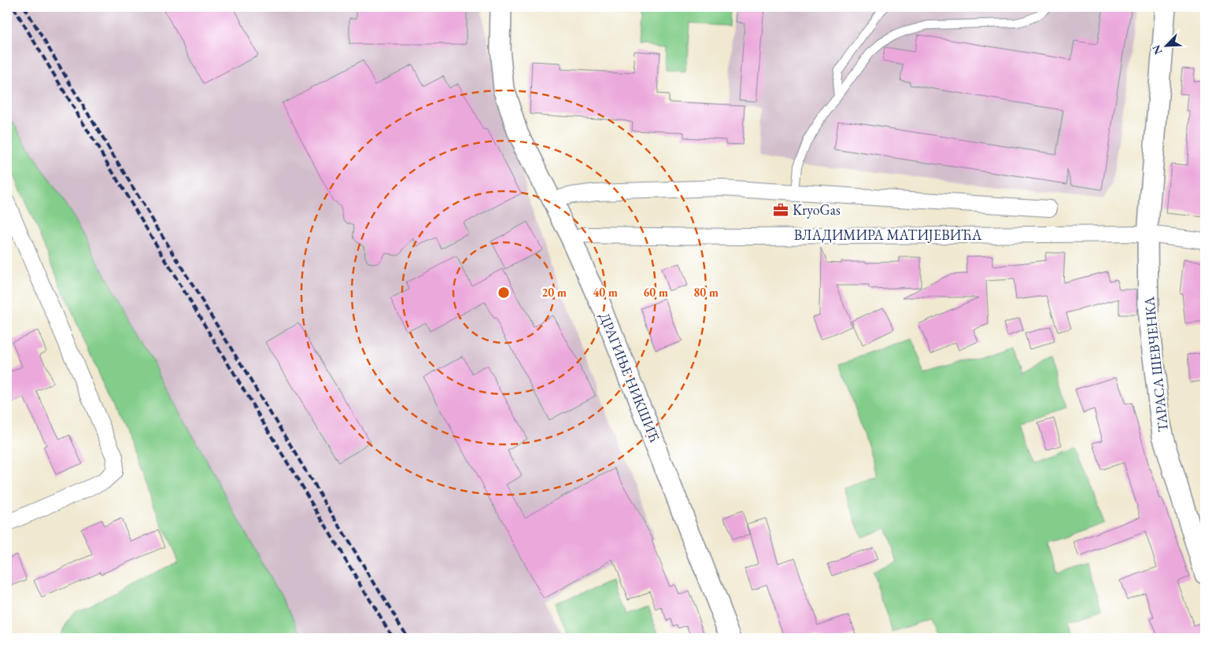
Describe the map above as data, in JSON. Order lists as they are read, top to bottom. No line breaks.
{"streets":{"street":["ВЛАДИМИРА МАТИЈЕВИЋА","ТАРАСА ШЕВЧЕНКА","ДРАГИЊЕ НИКШИЋ"]},"crossings":[["ВЛАДИМИРА МАТИЈЕВИЋА","ТАРАСА ШЕВЧЕНКА"],["ВЛАДИМИРА МАТИЈЕВИЋА","ДРАГИЊЕ НИКШИЋ"]],"places":{"office":["KryoGas"]},"north":"bottom left","rings":["20 m","40 m","60 m","80 m"]}
